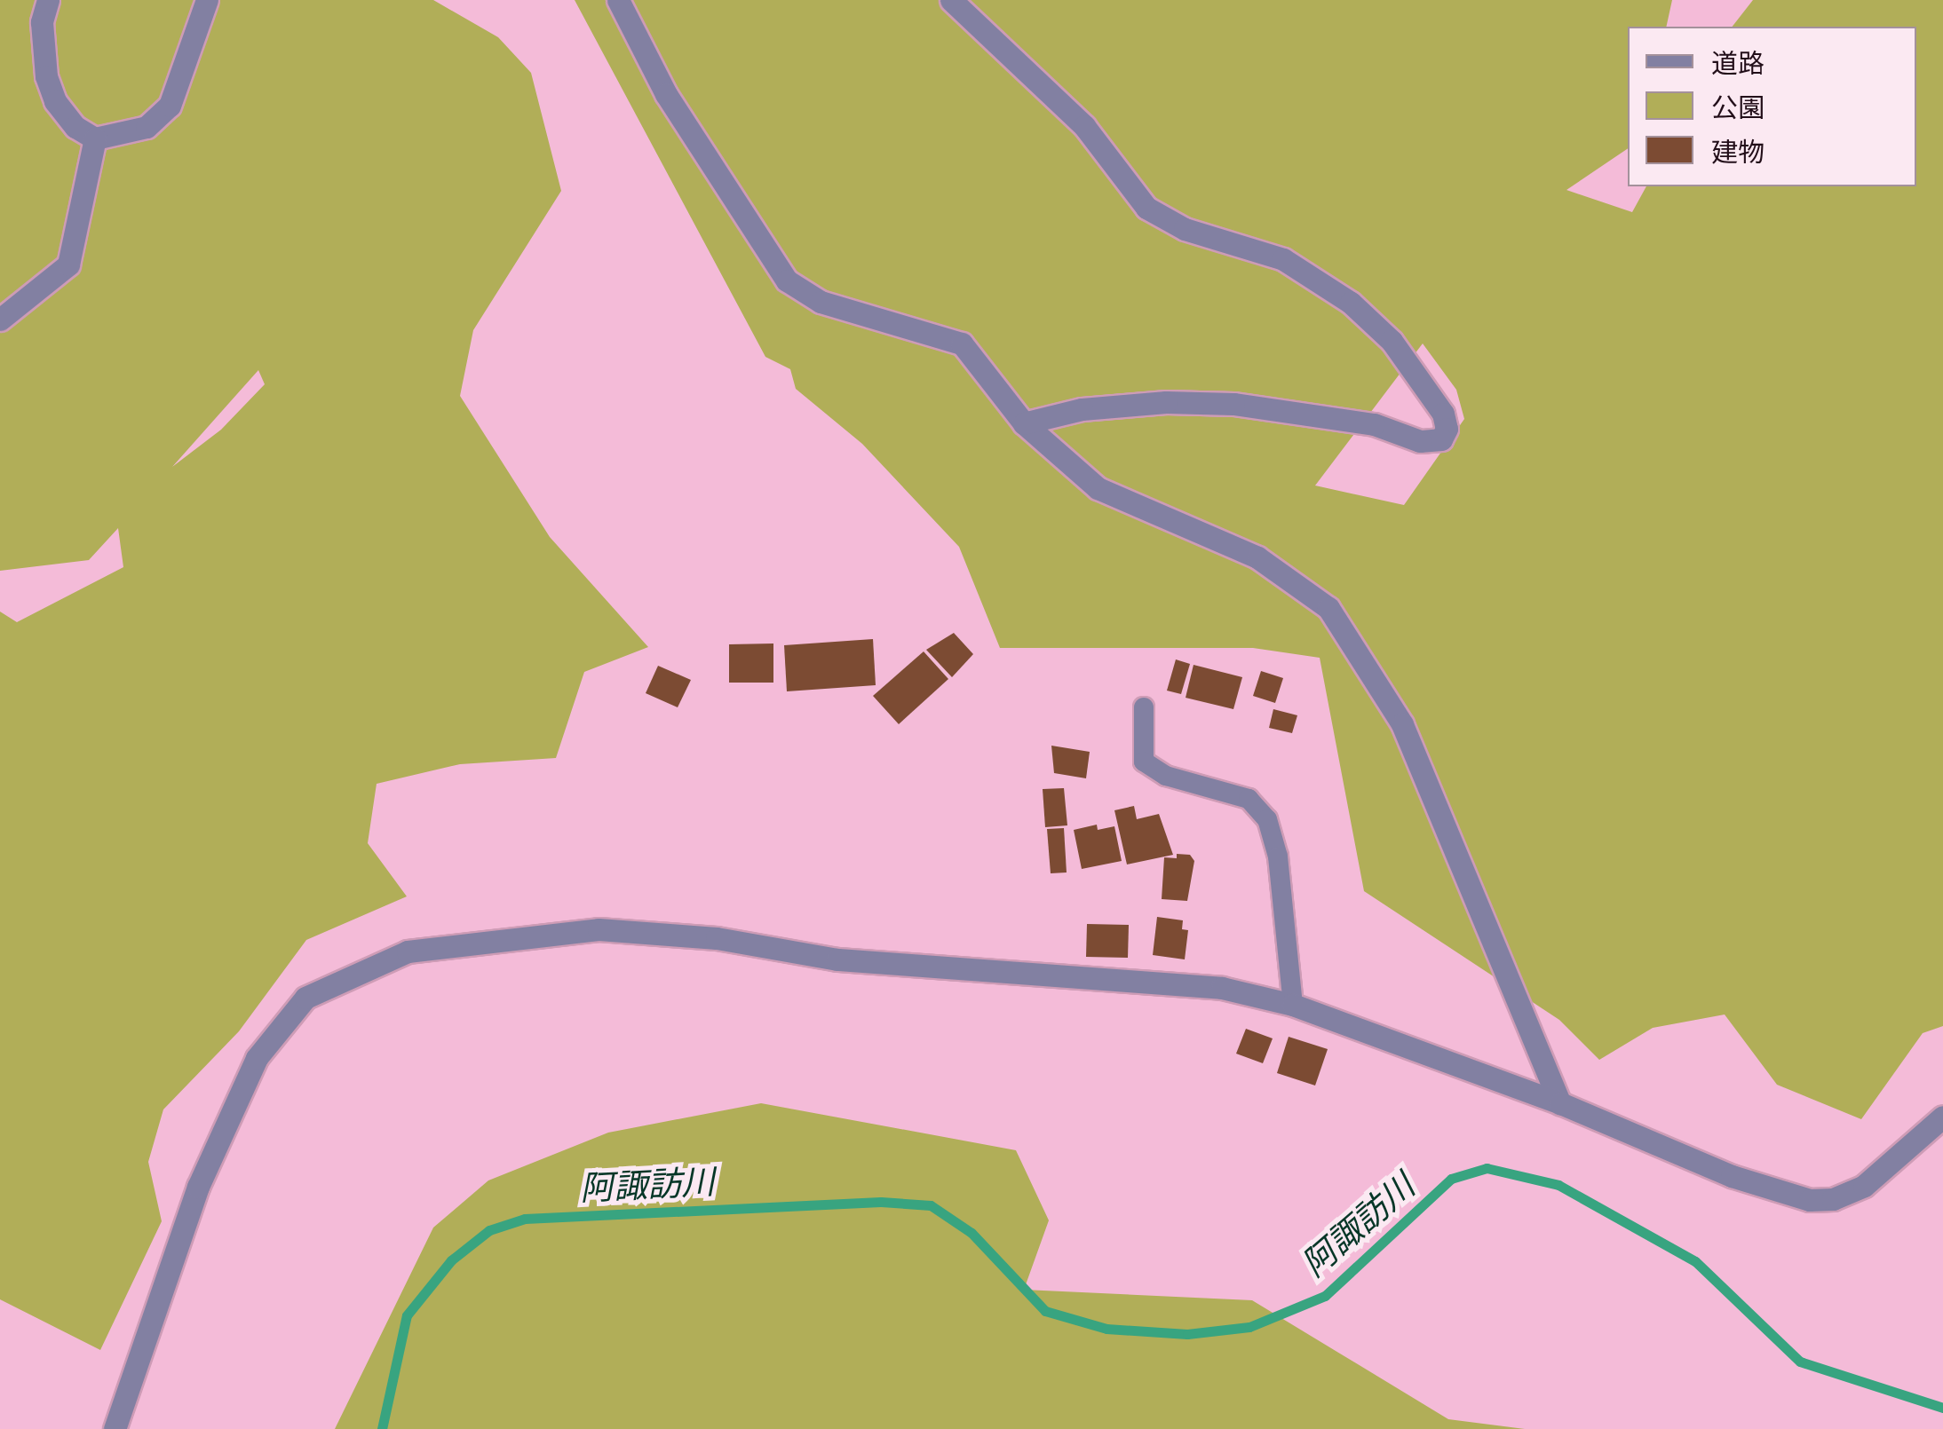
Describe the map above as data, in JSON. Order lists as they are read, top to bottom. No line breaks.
{"water":["阿諏訪川"],"legend":["道路","公園","建物"]}
